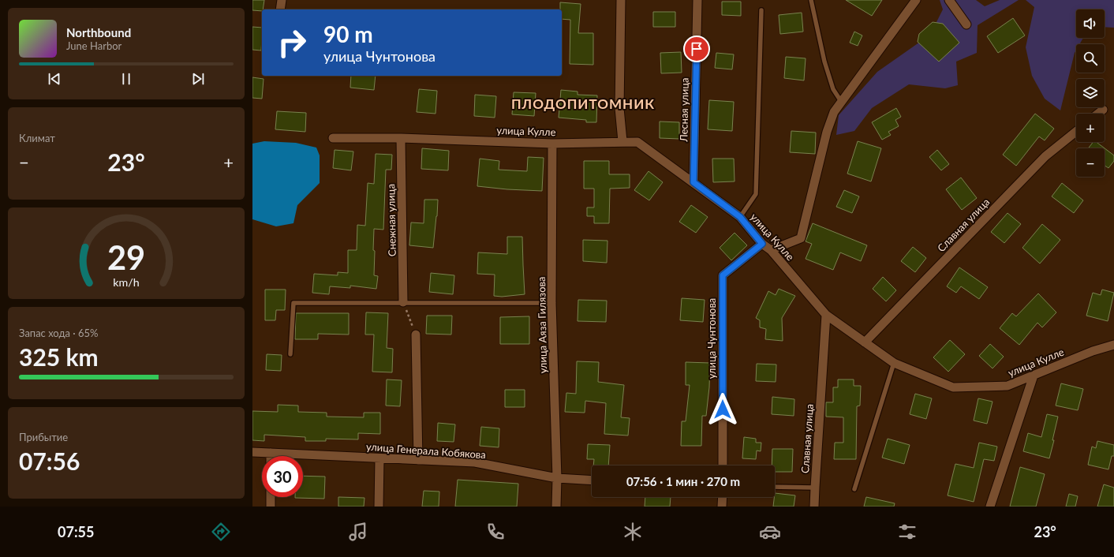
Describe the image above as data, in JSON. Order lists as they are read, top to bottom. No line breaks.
{"streets":{"street":["Лесная улица","улица Кулле","Снежная улица","Славная улица","улица Аяза Гилязова","улица Чунтонова","улица Генерала Кобякова"]},"crossings":[["Лесная улица","улица Кулле"],["улица Кулле","Снежная улица"],["улица Кулле","Славная улица"],["улица Кулле","улица Аяза Гилязова"],["улица Кулле","улица Чунтонова"],["улица Аяза Гилязова","улица Генерала Кобякова"]],"districts":["ПЛОДОПИТОМНИК"],"page":{"map_buttons":["+","−"],"turn":["90 m","улица Чунтонова"],"song":["Northbound","June Harbor"],"tile":["Климат",["Запас хода · 65%","325 km"],["Прибытие","07:56"]],"heat":["−","23°","+"],"limit":"30","trip":"07:56 · 1 мин · 270 m","tabs":["07:55","23°"],"gauge":["29","km/h"]}}
